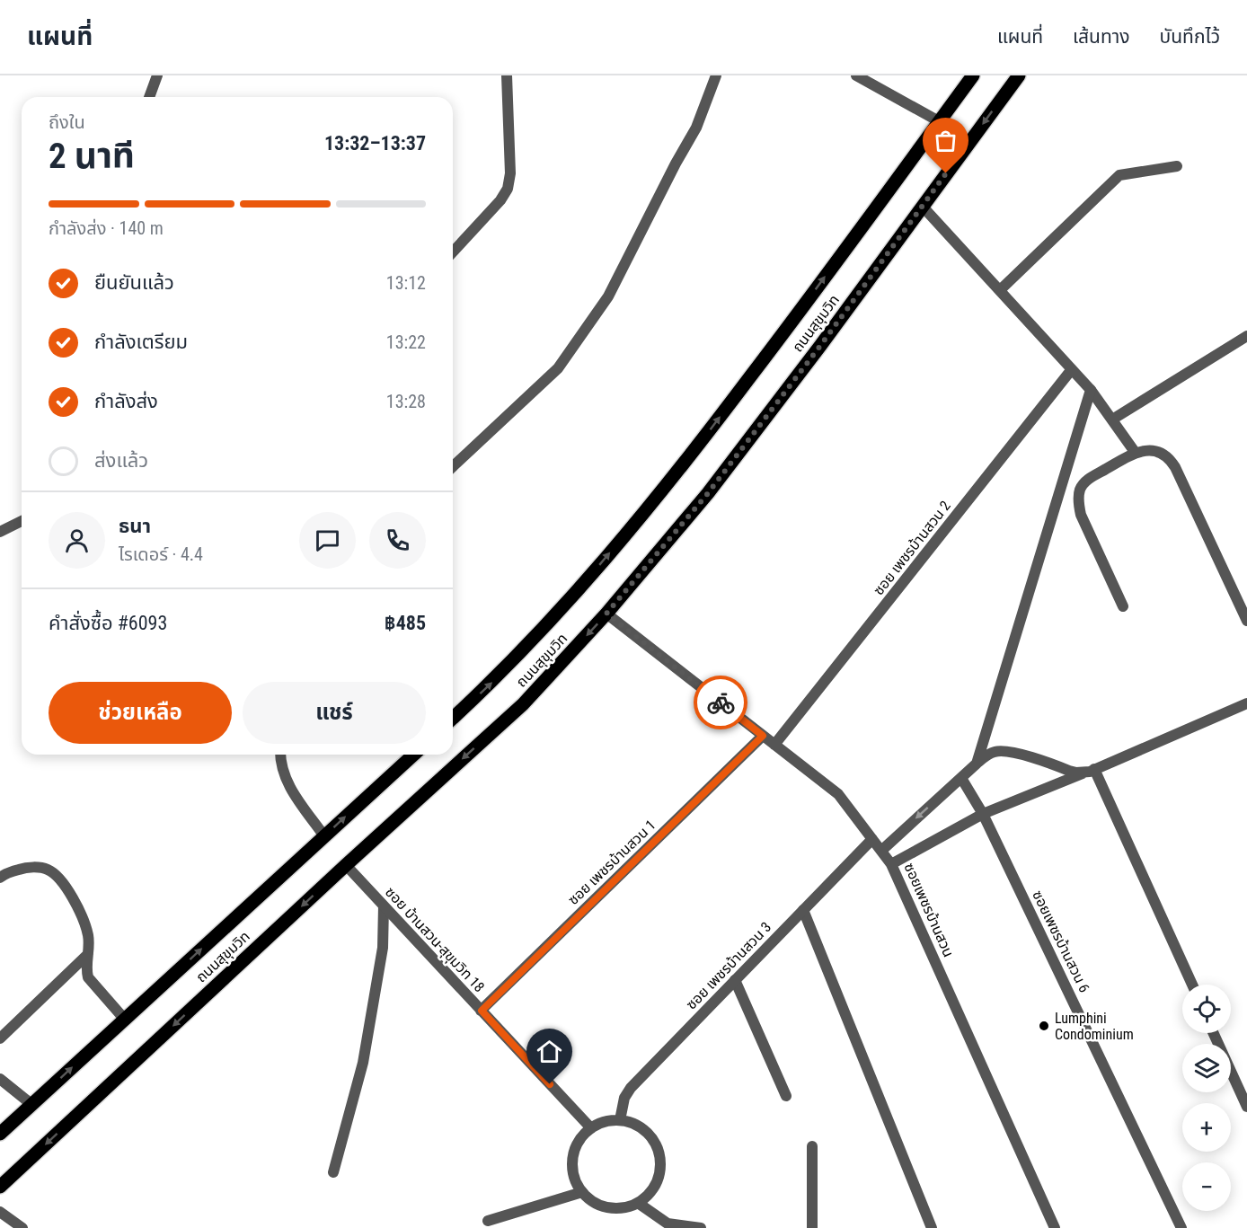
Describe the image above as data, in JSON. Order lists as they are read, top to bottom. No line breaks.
{"streets":{"main road":["ถนนสุขุมวิท"],"street":["ซอย เพชรบ้านสวน 2","ซอย เพชรบ้านสวน 1","ซอยเพชรบ้านสวน","ซอย บ้านสวน-สุขุมวิท 18","ซอยเพชรบ้านสวน 6","ซอย เพชรบ้านสวน 3"]},"crossings":[["ถนนสุขุมวิท","ซอยเพชรบ้านสวน"],["ถนนสุขุมวิท","ซอย บ้านสวน-สุขุมวิท 18"],["ซอย เพชรบ้านสวน 2","ซอยเพชรบ้านสวน"],["ซอย เพชรบ้านสวน 1","ซอยเพชรบ้านสวน"],["ซอย เพชรบ้านสวน 1","ซอย บ้านสวน-สุขุมวิท 18"],["ซอยเพชรบ้านสวน","ซอย เพชรบ้านสวน 3"],["ซอย บ้านสวน-สุขุมวิท 18","ซอย เพชรบ้านสวน 3"]],"places":["Lumphini Condominium"],"page":{"header":"แผนที่","nav":["แผนที่","เส้นทาง","บันทึกไว้"],"heading":["2 นาที","ถึงใน","13:32–13:37"],"panel":["ธนา","ไรเดอร์ · 4.4","คำสั่งซื้อ #6093","฿485"],"bar":"กำลังส่ง · 140 m","list":[["ยืนยันแล้ว","13:12"],["กำลังเตรียม","13:22"],["กำลังส่ง","13:28"],"ส่งแล้ว"],"buttons":["ช่วยเหลือ","แชร์"],"map_buttons":["+","−"]}}
